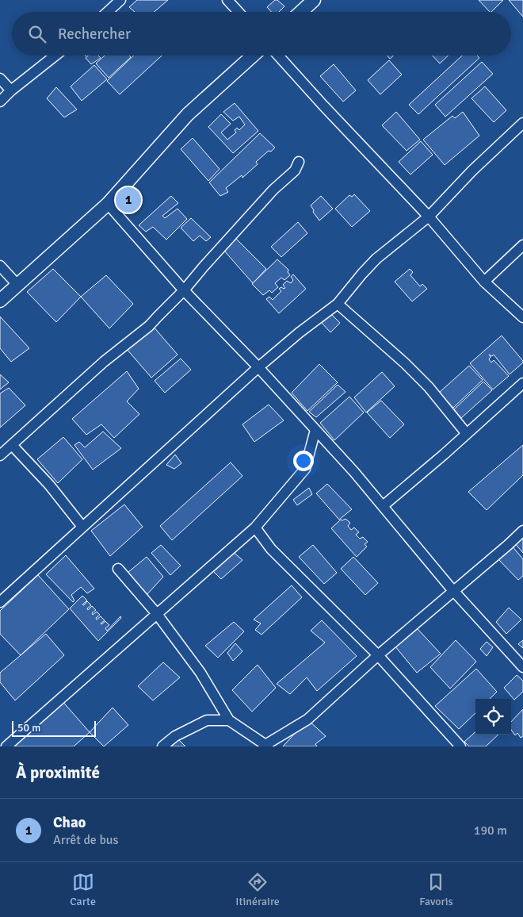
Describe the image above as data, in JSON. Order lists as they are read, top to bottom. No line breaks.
{"scale_bar":"50 m","page":{"search":"Rechercher","pins":"1","scale":"50 m","heading":"À proximité","list":[{"mark":"1","name":"Chao","note":"Arrêt de bus","value":"190 m"}],"nav":["Carte","Itinéraire","Favoris"]}}
